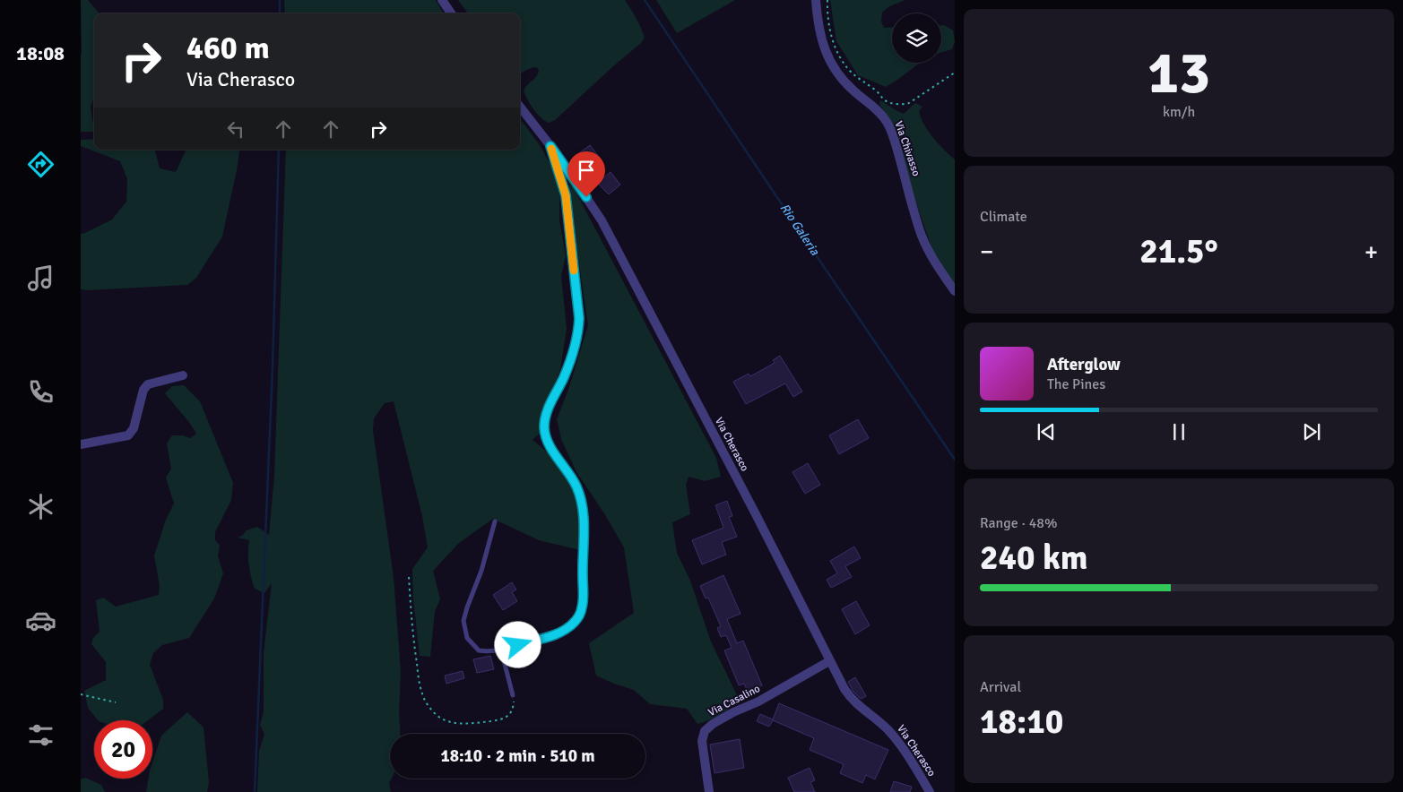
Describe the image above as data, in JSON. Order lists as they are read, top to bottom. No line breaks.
{"streets":{"street":["Via Chivasso","Via Cherasco","Via Casalino"]},"crossings":[["Via Cherasco","Via Casalino"]],"water":["Rio Galeria"],"page":{"tabs":"18:08","tile":[["13","km/h"],"Climate",["Range · 48%","240 km"],["Arrival","18:10"]],"turn":["460 m","Via Cherasco"],"heat":["−","21.5°","+"],"song":["Afterglow","The Pines"],"limit":"20","trip":"18:10 · 2 min · 510 m"}}
